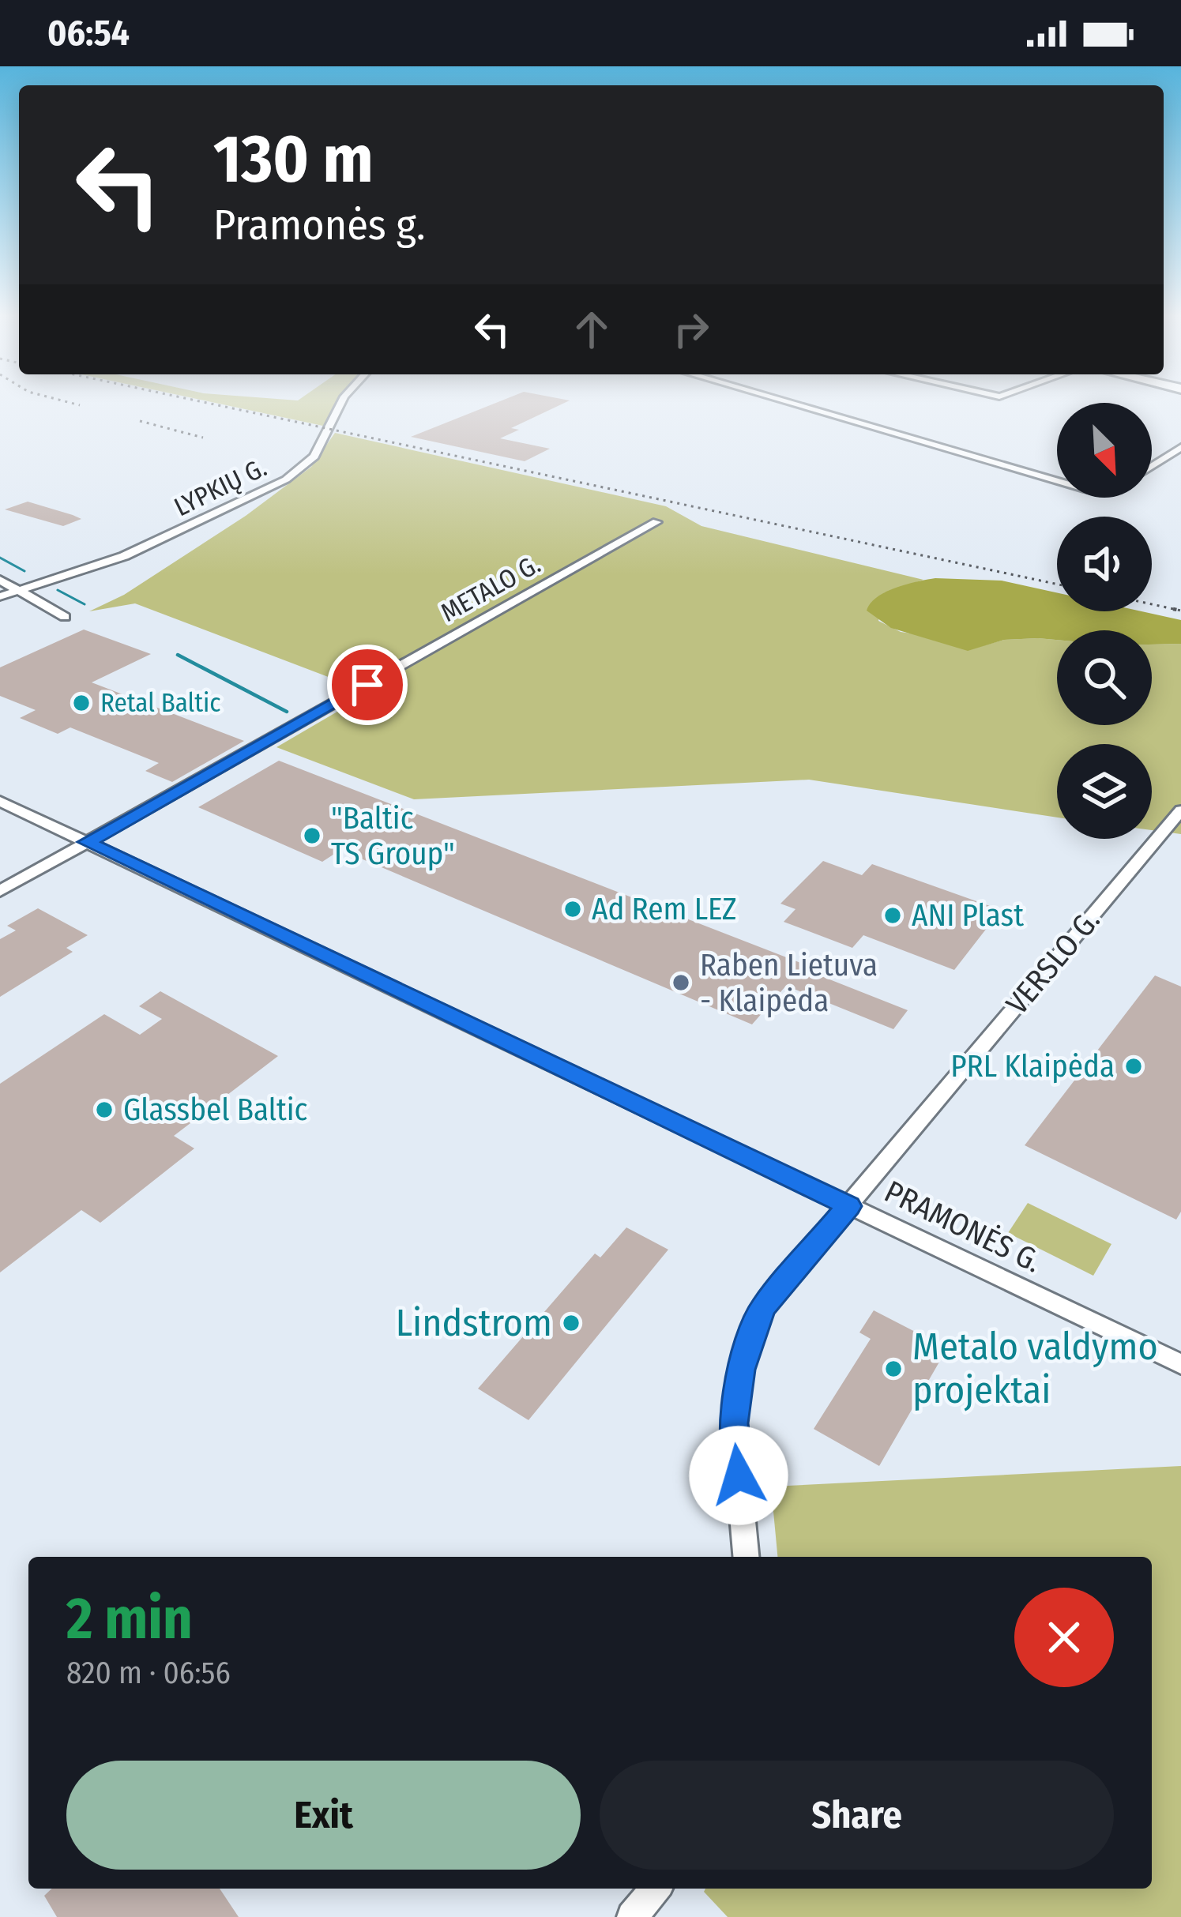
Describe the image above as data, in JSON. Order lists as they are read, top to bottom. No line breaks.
{"streets":{"street":["LYPKIŲ G.","METALO G.","VERSLO G.","PRAMONĖS G."]},"crossings":[["METALO G.","PRAMONĖS G."],["VERSLO G.","PRAMONĖS G."]],"places":["Retal Baltic","\"Baltic TS Group\"","Ad Rem LEZ","ANI Plast","Raben Lietuva - Klaipėda","PRL Klaipėda","Glassbel Baltic","Lindstrom","Metalo valdymo projektai"],"north":"bottom right","page":{"status":"06:54","turn":["130 m","Pramonės g."],"heading":["2 min","820 m · 06:56"],"buttons":["Exit","Share"]}}
